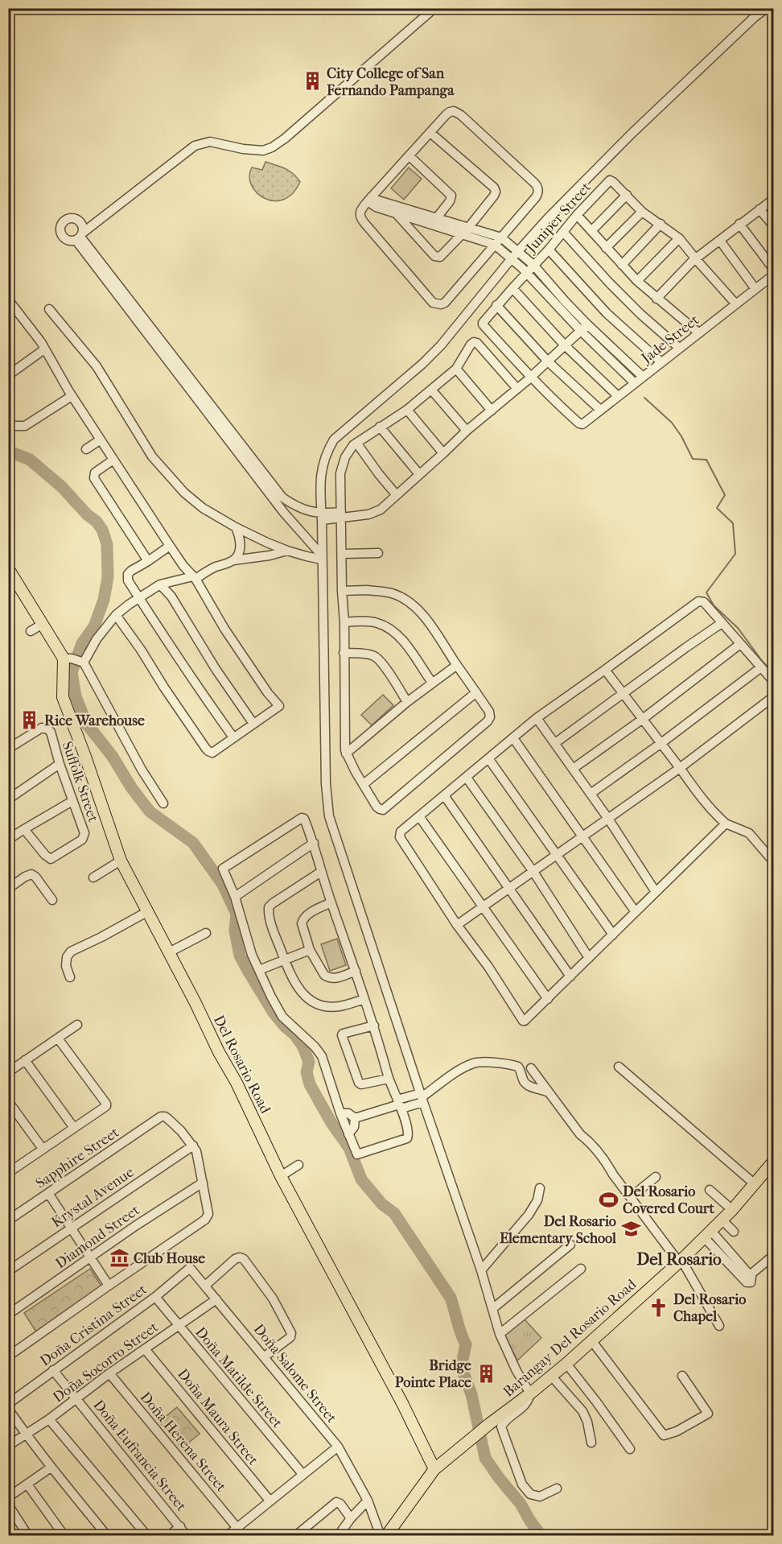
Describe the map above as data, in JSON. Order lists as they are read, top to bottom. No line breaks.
{"streets":{"main road":["Del Rosario Road","Barangay Del Rosario Road"],"street":["Juniper Street","Jade Street","Suffolk Street","Sapphire Street","Krystal Avenue","Diamond Street","Doña Cristina Street","Doña Socorro Street","Doña Salome Street","Doña Matilde Street","Doña Maura Street","Doña Herena Street","Doña Eufrancia Street"]},"crossings":[["Juniper Street","Jade Street"],["Del Rosario Road","Barangay Del Rosario Road"],["Sapphire Street","Krystal Avenue"],["Doña Cristina Street","Doña Salome Street"],["Doña Cristina Street","Doña Matilde Street"],["Doña Cristina Street","Doña Eufrancia Street"],["Doña Socorro Street","Doña Salome Street"],["Doña Socorro Street","Doña Matilde Street"],["Doña Socorro Street","Doña Maura Street"],["Doña Socorro Street","Doña Herena Street"],["Doña Socorro Street","Doña Eufrancia Street"]],"districts":["Del Rosario"],"places":{"building":["City College of San Fernando Pampanga","Rice Warehouse","Bridge Pointe Place"],"sports":["Del Rosario Covered Court"],"school or university":["Del Rosario Elementary School"],"museum":["Club House"],"church":["Del Rosario Chapel"]}}
